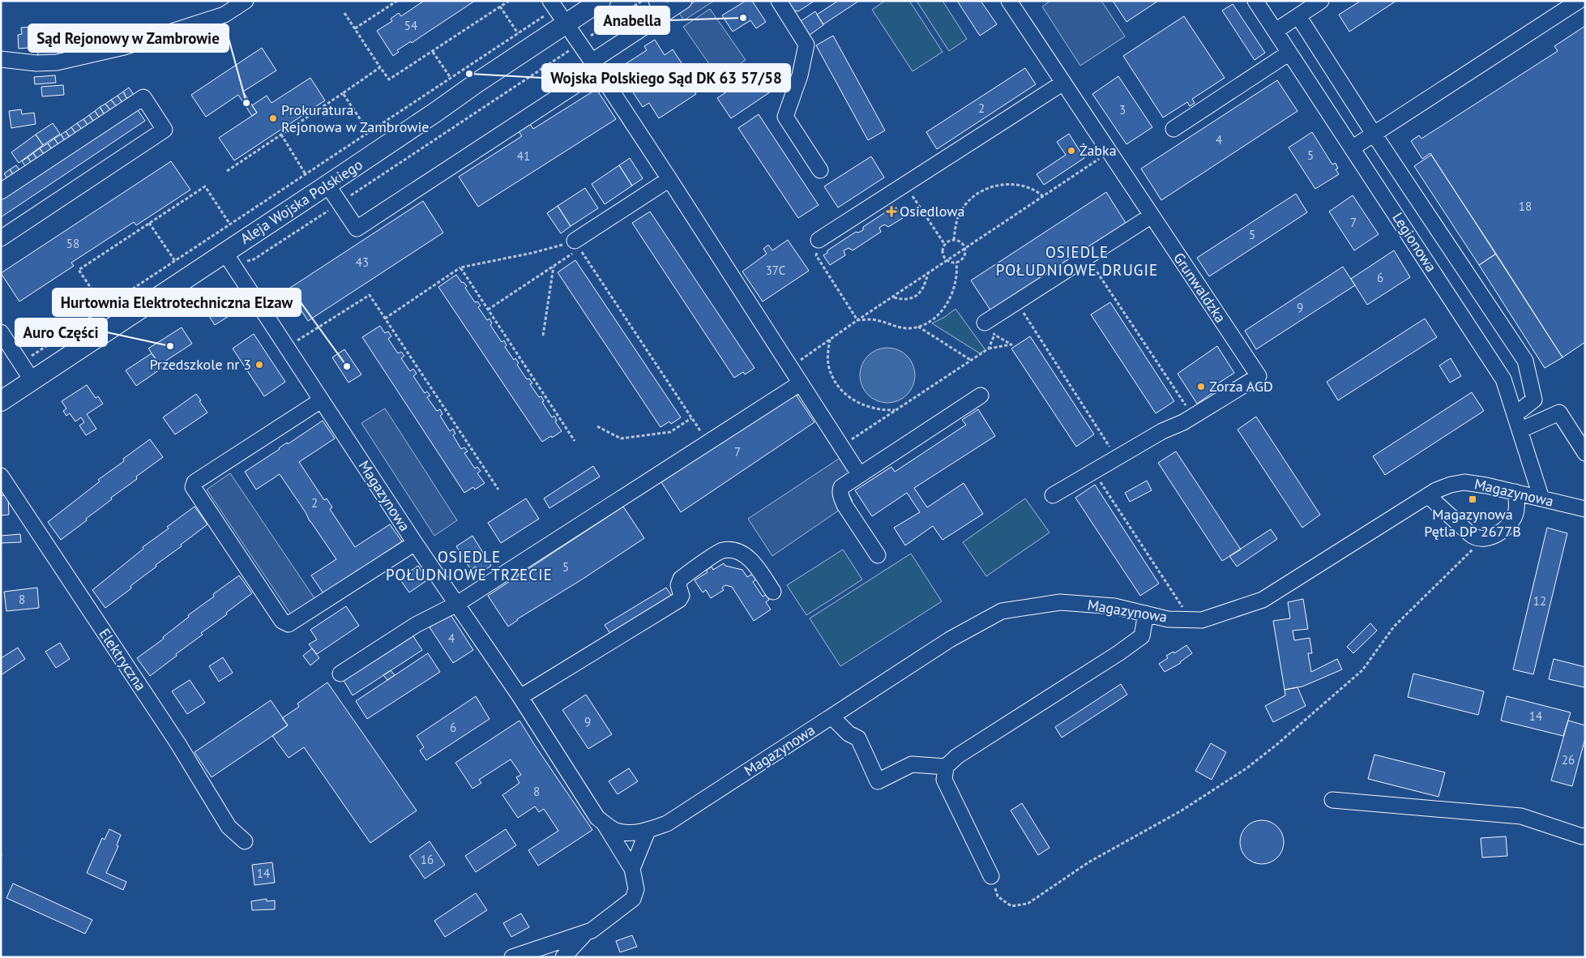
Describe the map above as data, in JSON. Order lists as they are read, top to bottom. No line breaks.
{"streets":{"main road":["Aleja Wojska Polskiego"],"street":["Legionowa","Grunwaldzka","Magazynowa","Elektryczna"]},"crossings":[["Aleja Wojska Polskiego","Magazynowa"],["Legionowa","Magazynowa"]],"districts":["OSIEDLE POŁUDNIOWE DRUGIE","OSIEDLE POŁUDNIOWE TRZECIE"],"places":{"other":["Anabella","Wojska Polskiego Sąd DK 63 57/58","Sąd Rejonowy w Zambrowie","Prokuratura Rejonowa w Zambrowie","Żabka","Auro Części","Przedszkole nr 3","Hurtownia Elektrotechniczna Elzaw","Zorza AGD"],"health":["Osiedlowa"],"transit":["Magazynowa Pętla DP 2677B"]},"house_numbers":["54","2","3","4","5","41","18","7","5","58","43","37C","6","9","7","2","5","8","12","4","14","9","6","26","8","16","14"]}
